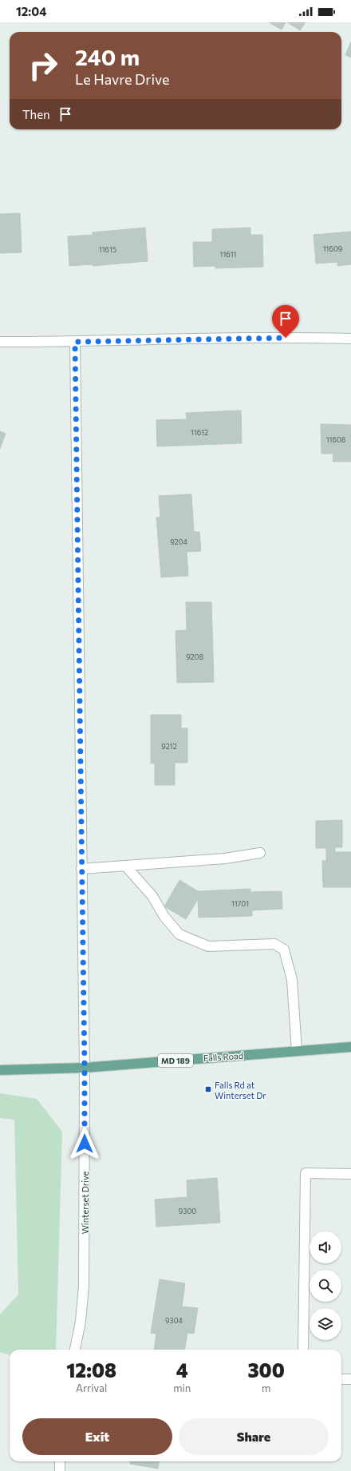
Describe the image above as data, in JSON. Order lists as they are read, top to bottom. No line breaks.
{"streets":{"main road":["Falls Road","MD 189"],"street":["Winterset Drive"]},"crossings":[["Falls Road","Winterset Drive"]],"places":{"transit":["Falls Rd at Winterset Dr"]},"house_numbers":["11609","11615","11611","11612","11608","9204","9208","9212","11701","9300","9304"],"page":{"status":"12:04","turn":["240 m","Le Havre Drive"],"then":"Then","eta":["12:08","Arrival","4","min","300","m"],"buttons":["Exit","Share"]}}
